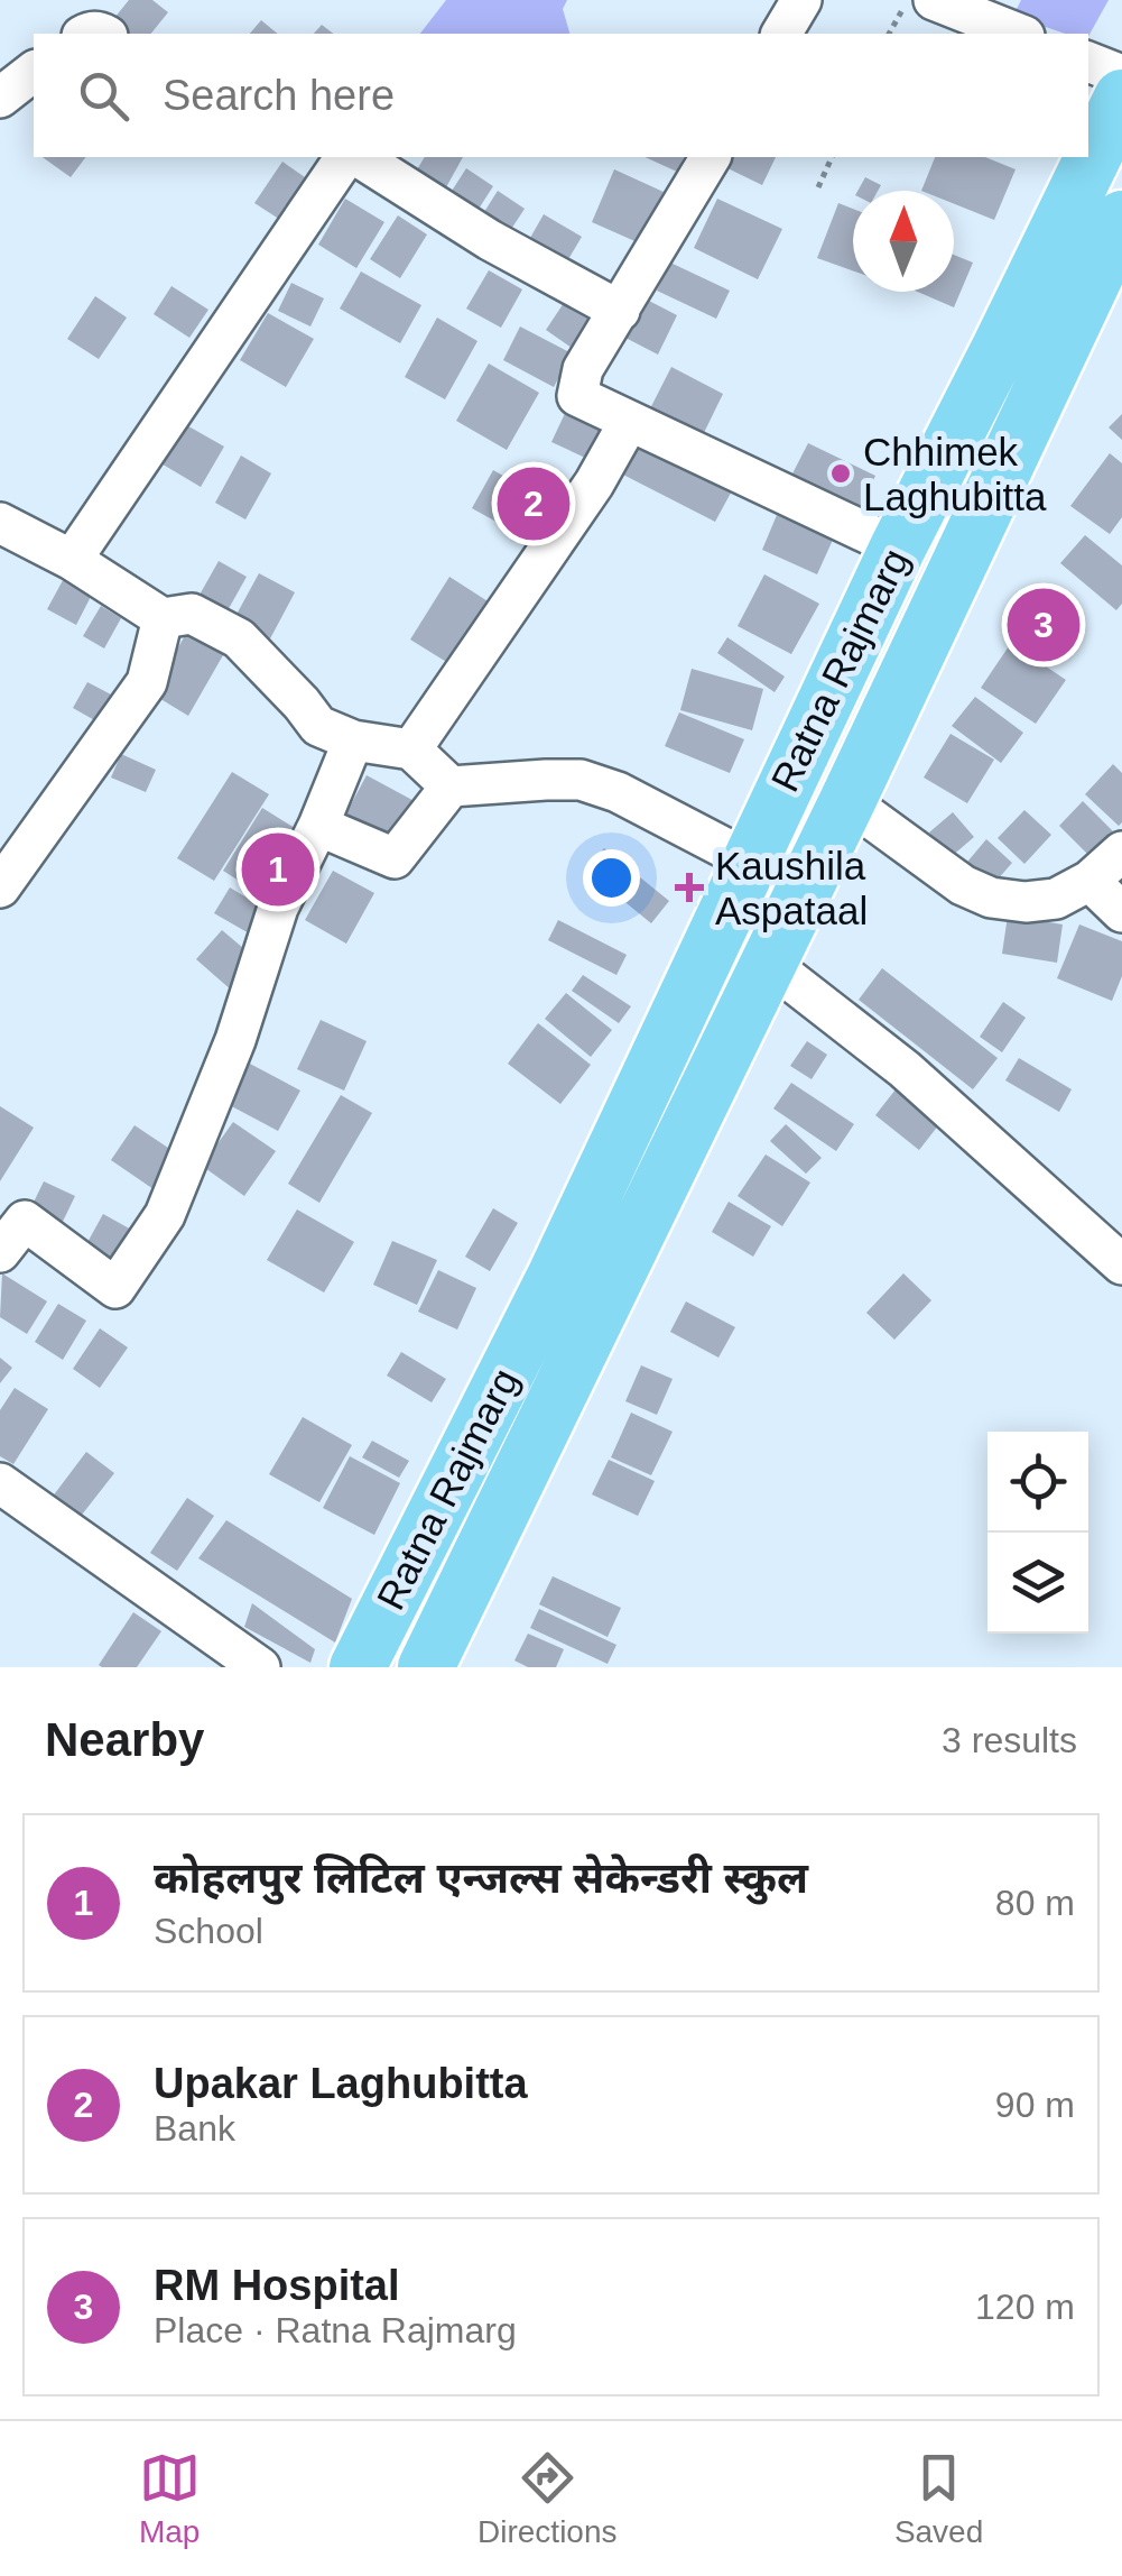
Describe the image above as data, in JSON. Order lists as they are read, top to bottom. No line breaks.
{"streets":{"highway":["Ratna Rajmarg"]},"places":{"other":["Chhimek Laghubitta"],"health":["Kaushila Aspataal"]},"north":"top","page":{"search":"Search here","pins":["2","3","1"],"heading":["Nearby","3 results"],"list":[{"mark":"1","name":"कोहलपुर लिटिल एन्जल्स सेकेन्डरी स्कुल","note":"School","value":"80 m"},{"mark":"2","name":"Upakar Laghubitta","note":"Bank","value":"90 m"},{"mark":"3","name":"RM Hospital","note":"Place · Ratna Rajmarg","value":"120 m"}],"nav":["Map","Directions","Saved"]}}
